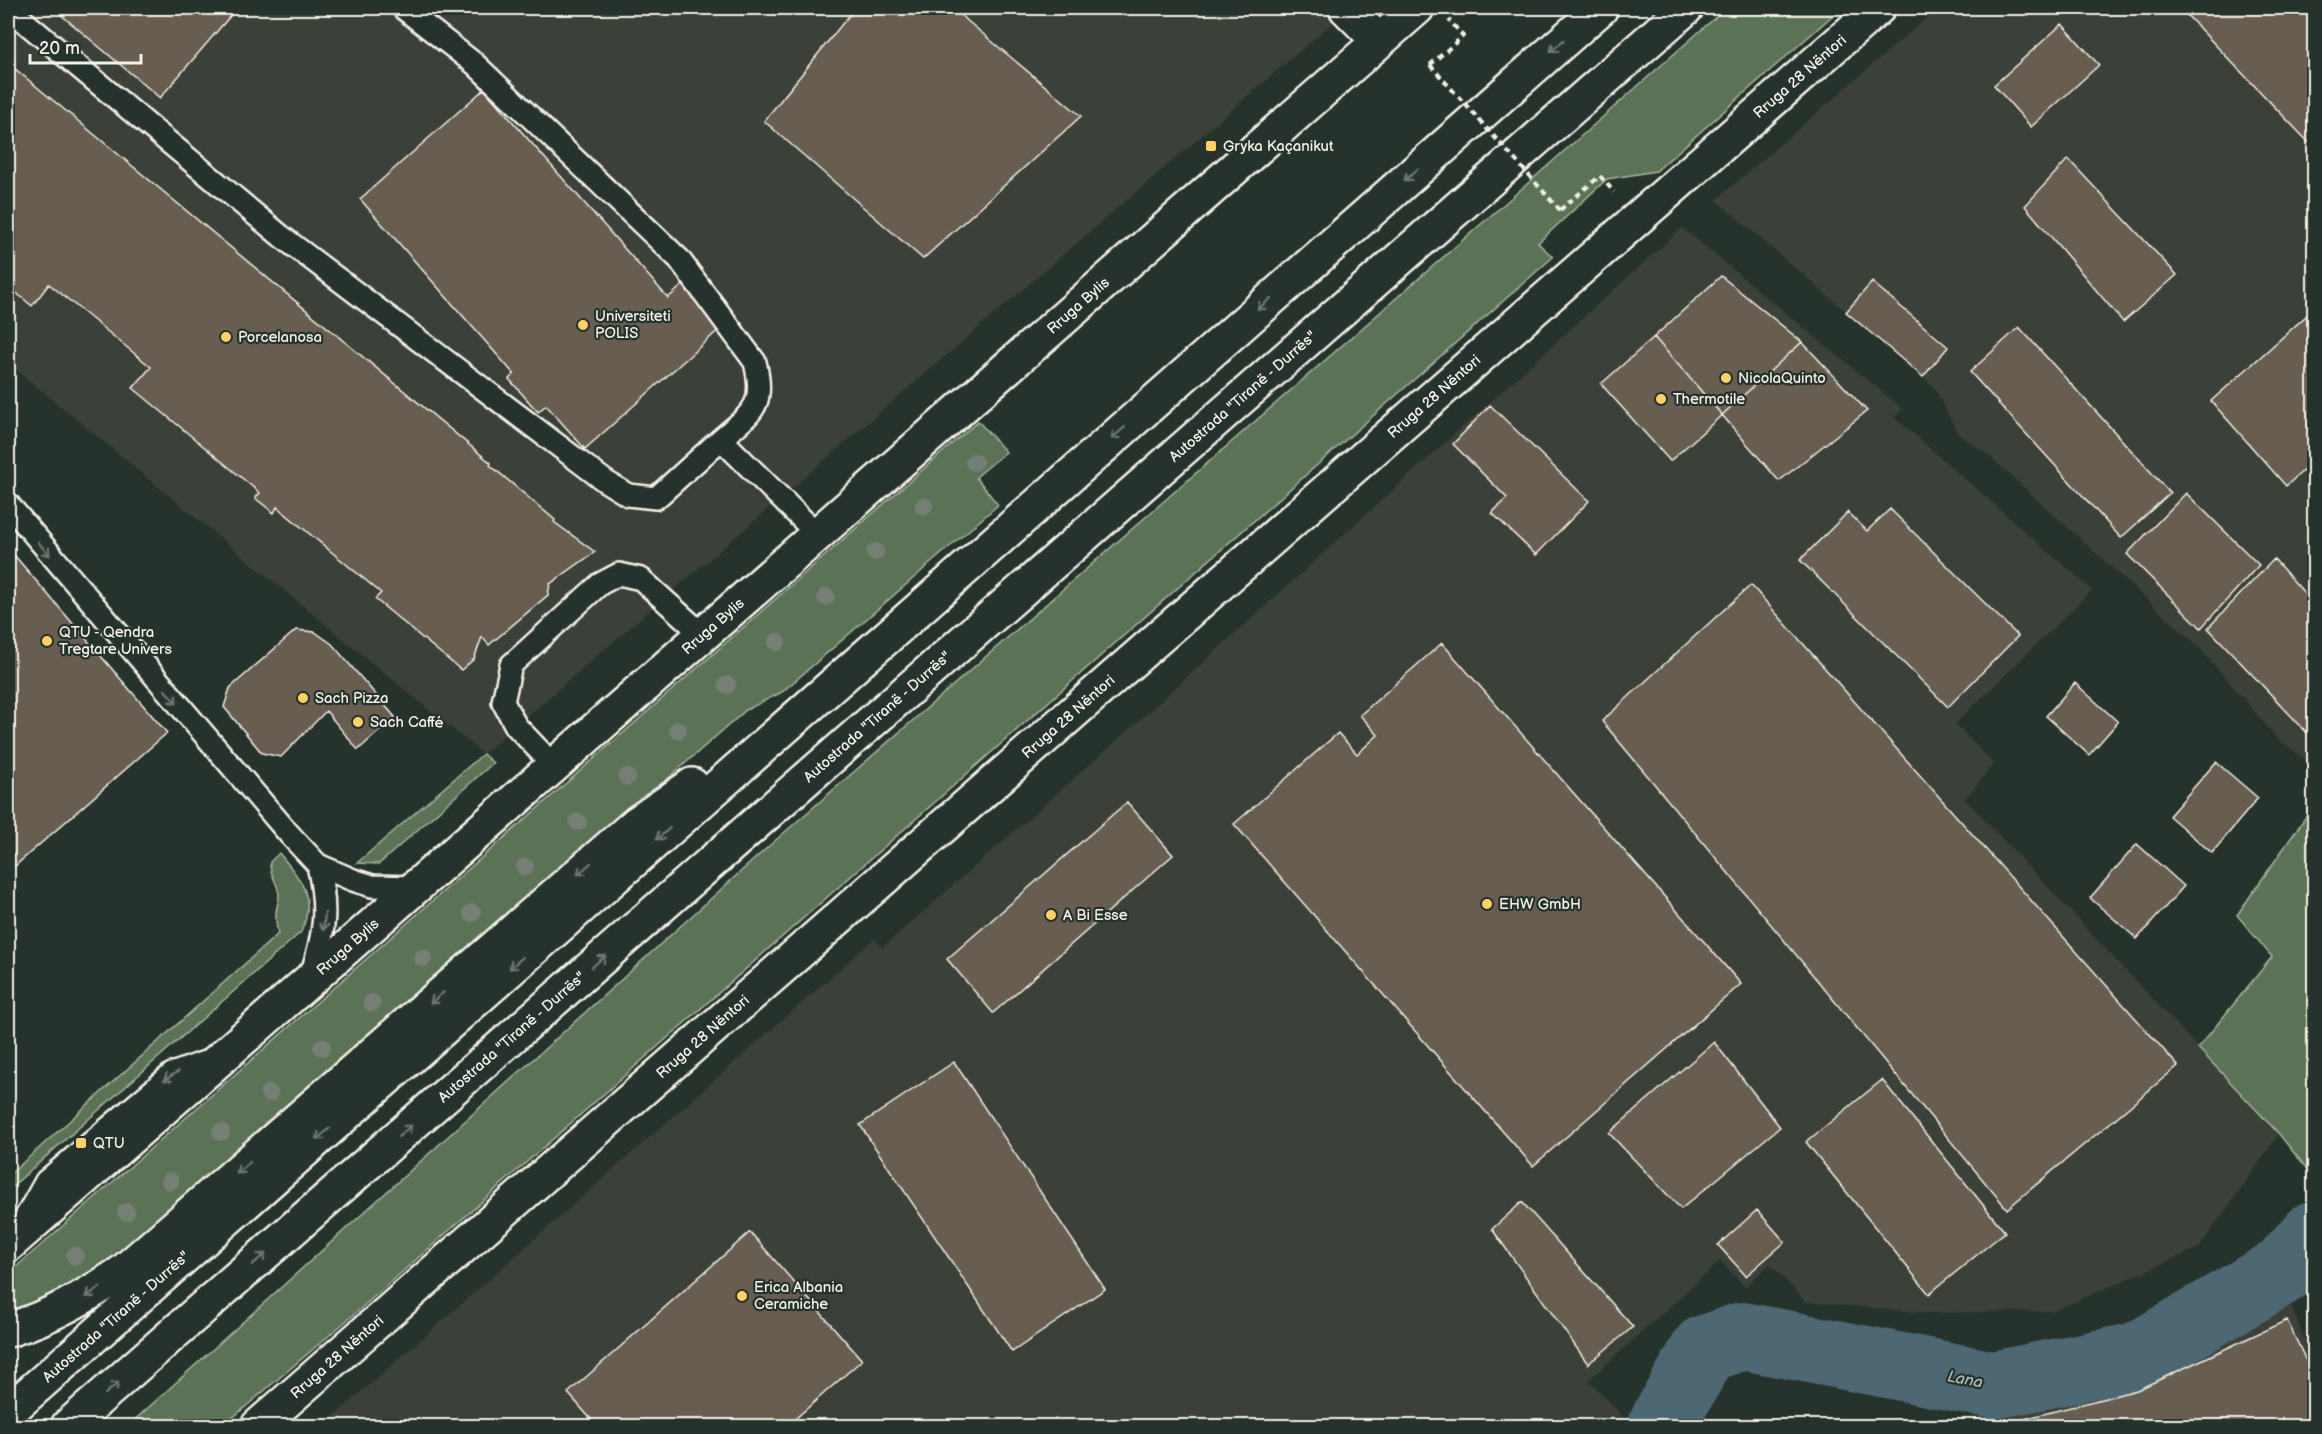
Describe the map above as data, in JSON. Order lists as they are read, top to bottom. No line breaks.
{"streets":{"main road":["Rruga 28 Nëntori","Rruga Bylis","Autostrada \"Tiranë - Durrës\""]},"water":["Lana"],"places":{"transit":["Gryka Kaçanikut","QTU"],"other":["Universiteti POLIS","Porcelanosa","NicolaQuinto","Thermotile","QTU - Qendra Tregtare Univers","Sach Pizza","Sach Caffé","EHW GmbH","A Bi Esse","Erica Albania Ceramiche"]},"scale_bar":"20 m"}
